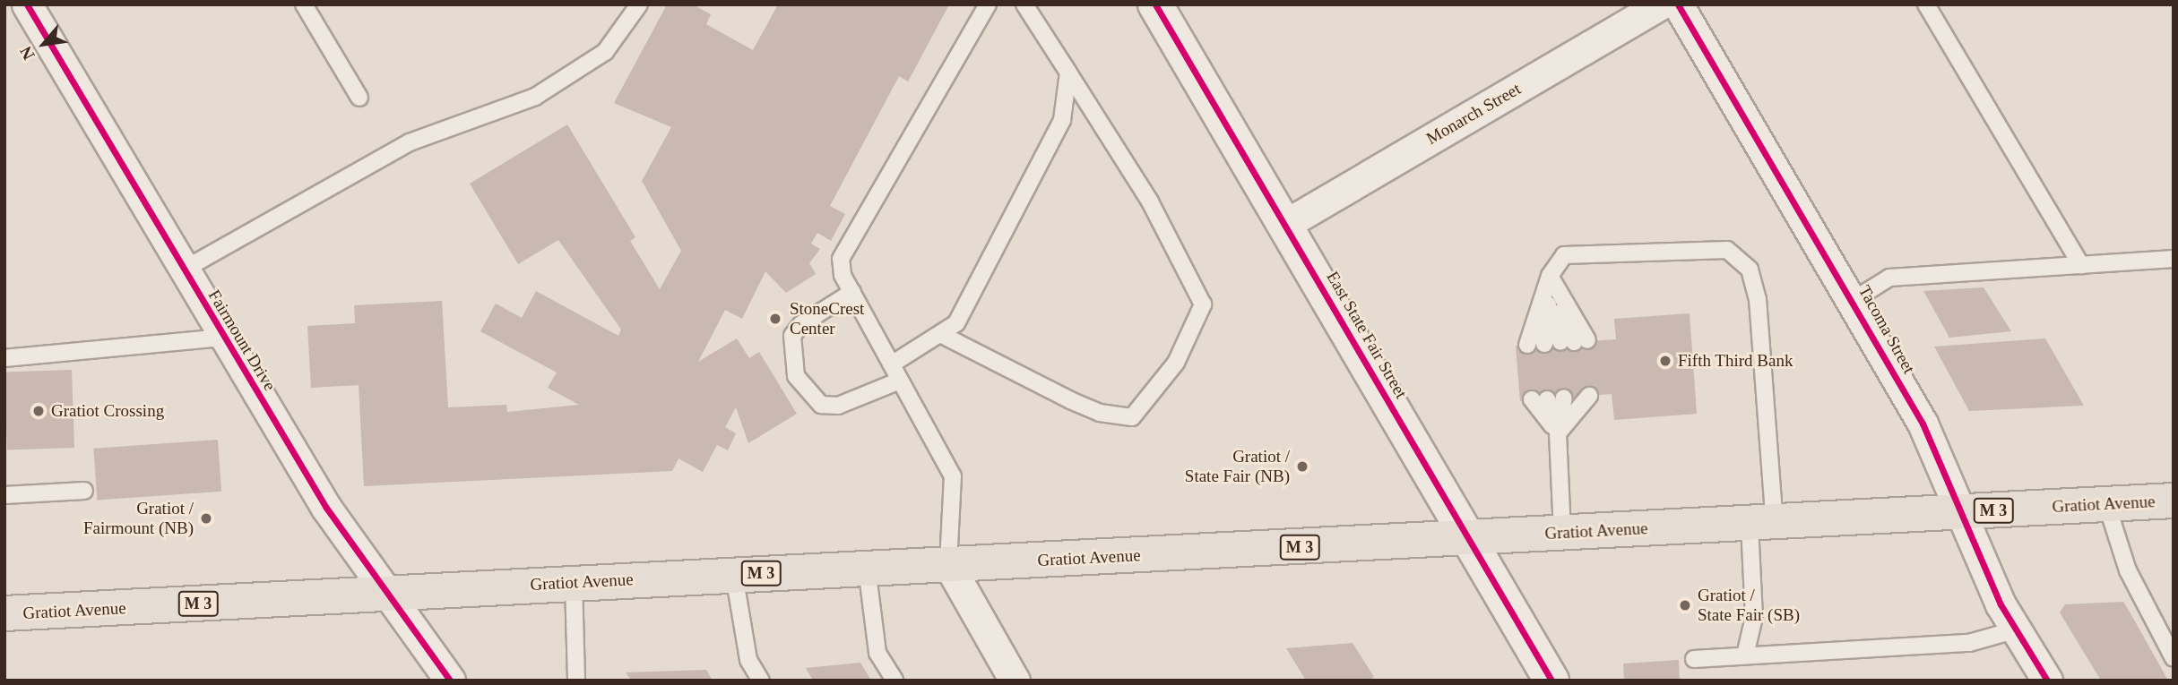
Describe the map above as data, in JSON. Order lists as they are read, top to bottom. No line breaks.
{"streets":{"main road":["Gratiot Avenue","M 3"],"street":["Monarch Street","Tacoma Street","East State Fair Street","Fairmount Drive"]},"crossings":[["Monarch Street","East State Fair Street"],["Tacoma Street","Gratiot Avenue"],["East State Fair Street","Gratiot Avenue"],["Fairmount Drive","Gratiot Avenue"]],"places":["StoneCrest Center","Fifth Third Bank","Gratiot Crossing","Gratiot / State Fair (NB)","Gratiot / Fairmount (NB)","Gratiot / State Fair (SB)"],"north":"bottom left"}
